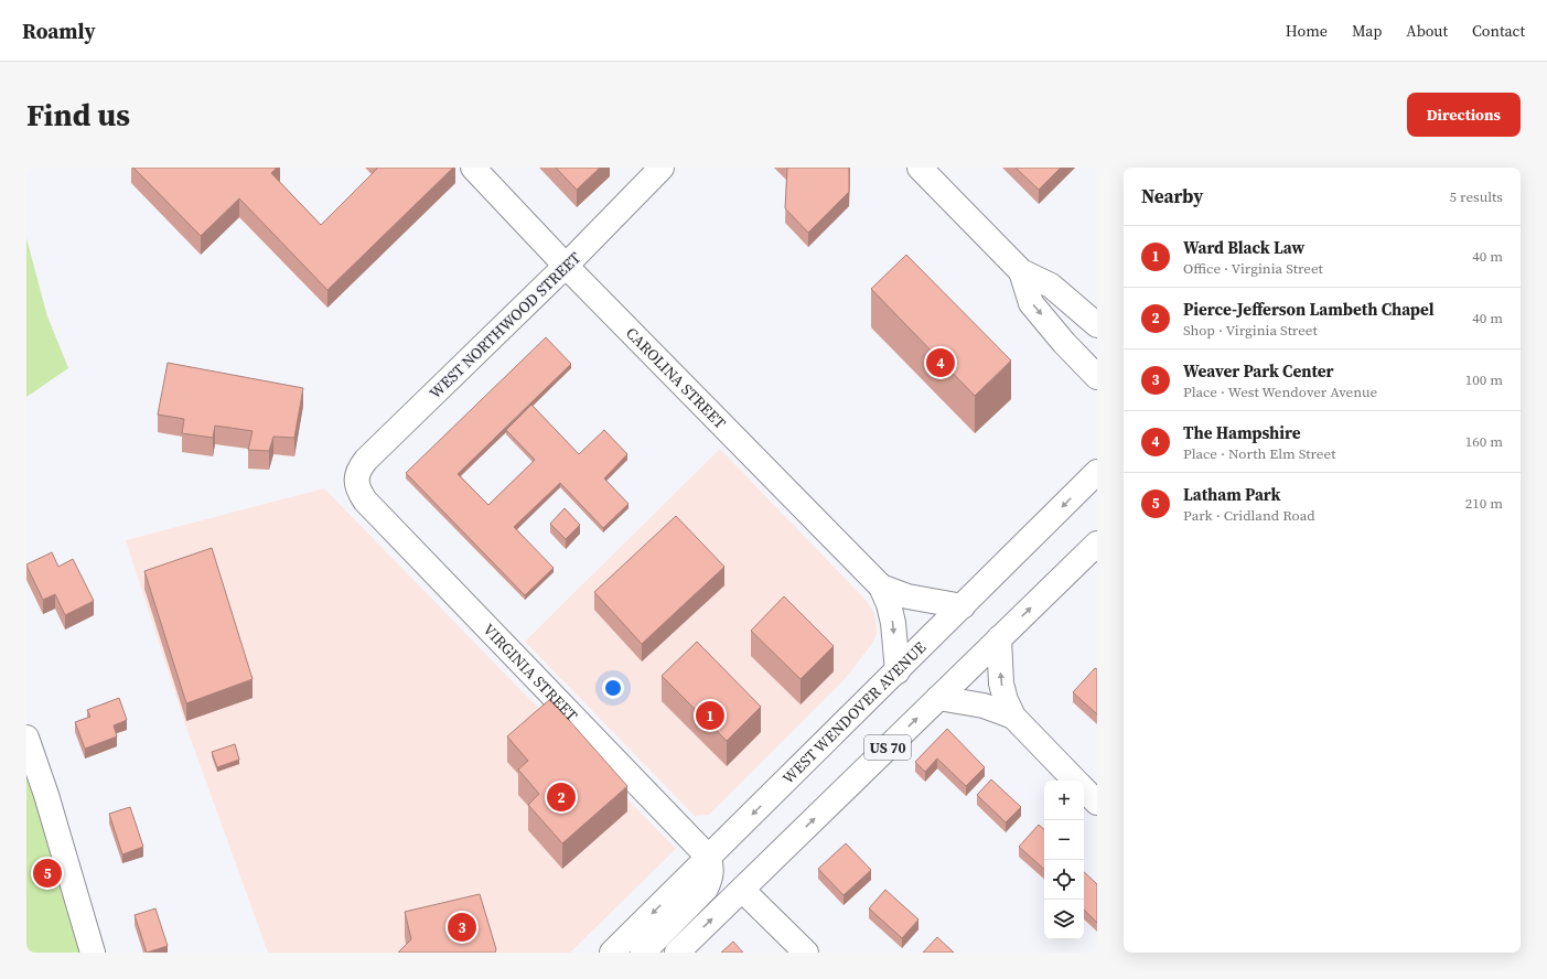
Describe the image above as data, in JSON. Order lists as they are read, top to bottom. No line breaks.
{"streets":{"main road":["WEST NORTHWOOD STREET","CAROLINA STREET","VIRGINIA STREET","WEST WENDOVER AVENUE","US 70"]},"crossings":[["WEST NORTHWOOD STREET","CAROLINA STREET"],["WEST NORTHWOOD STREET","VIRGINIA STREET"],["CAROLINA STREET","WEST WENDOVER AVENUE"],["VIRGINIA STREET","WEST WENDOVER AVENUE"]],"page":{"header":"Roamly","nav":["Home","Map","About","Contact"],"buttons":"Directions","title":"Find us","heading":["Nearby","5 results"],"list":[{"mark":"1","name":"Ward Black Law","note":"Office · Virginia Street","value":"40 m"},{"mark":"2","name":"Pierce-Jefferson Lambeth Chapel","note":"Shop · Virginia Street","value":"40 m"},{"mark":"3","name":"Weaver Park Center","note":"Place · West Wendover Avenue","value":"100 m"},{"mark":"4","name":"The Hampshire","note":"Place · North Elm Street","value":"160 m"},{"mark":"5","name":"Latham Park","note":"Park · Cridland Road","value":"210 m"}],"pins":["4","1","2","5","3"],"map_buttons":["+","−"]}}
